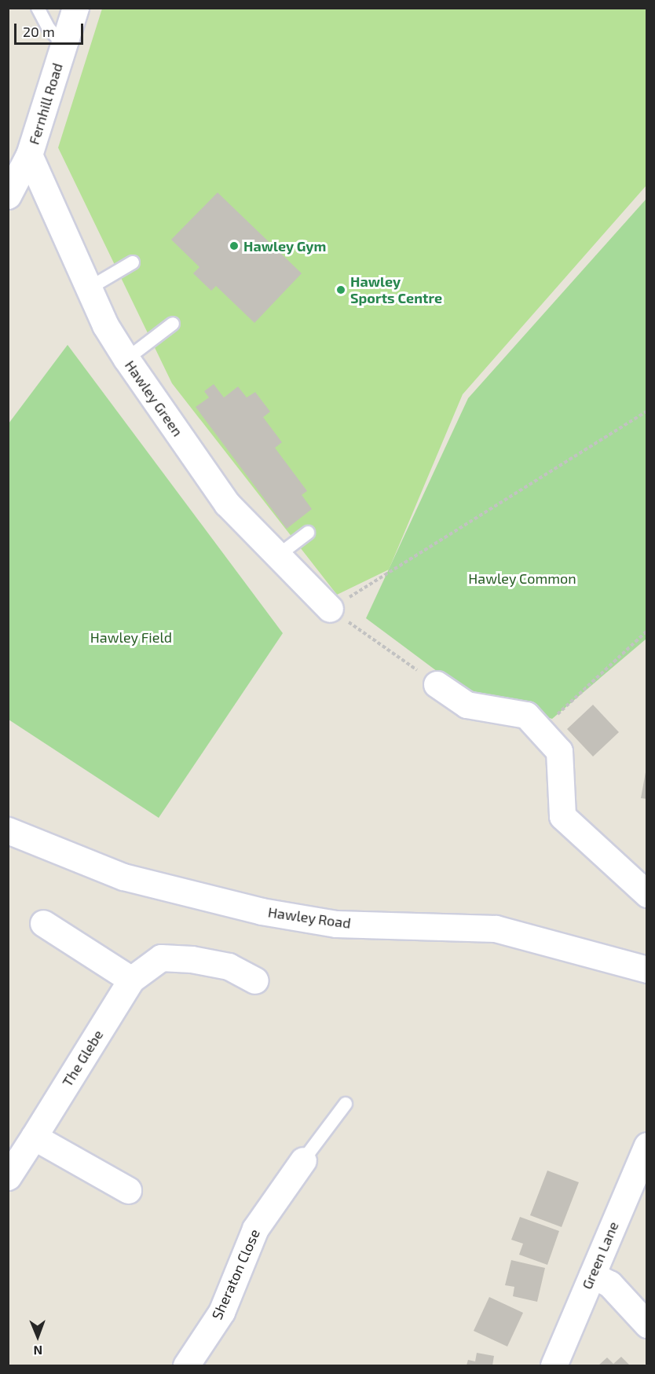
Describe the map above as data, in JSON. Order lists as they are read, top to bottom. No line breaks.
{"streets":{"street":["Fernhill Road","Hawley Green","Hawley Road","The Glebe","Green Lane","Sheraton Close"]},"crossings":[["Fernhill Road","Hawley Green"]],"parks":["Hawley Common","Hawley Field"],"places":["Hawley Gym","Hawley Sports Centre"],"scale_bar":"20 m","north":"bottom"}
